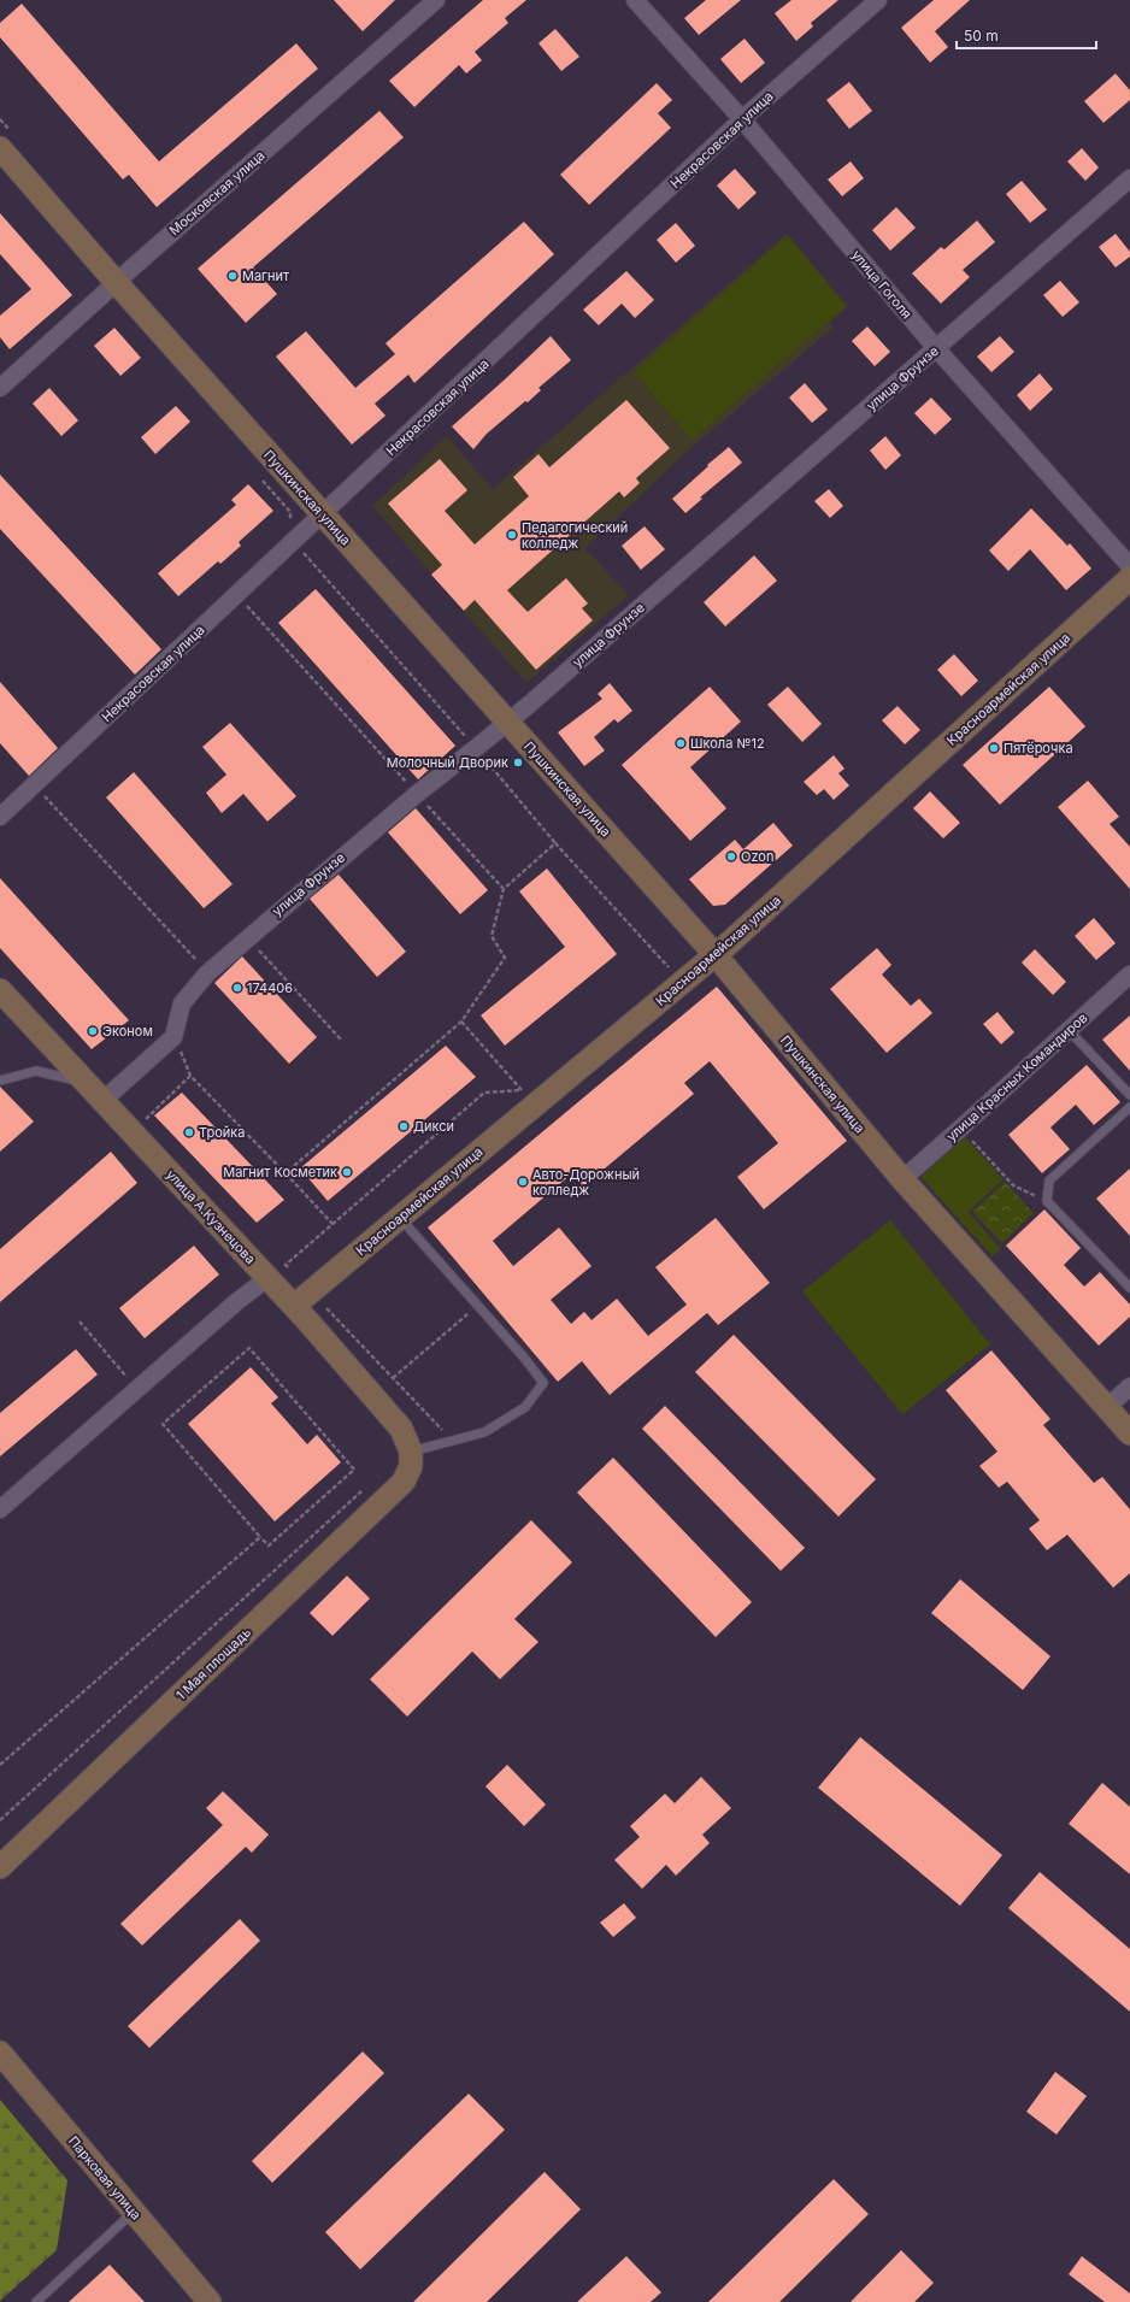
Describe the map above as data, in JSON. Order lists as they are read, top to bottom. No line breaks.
{"streets":{"main road":["Пушкинская улица","Красноармейская улица","улица А.Кузнецова","1 Мая площадь","Парковая улица"],"street":["Некрасовская улица","Московская улица","улица Гоголя","улица Фрунзе","улица Красных Командиров"]},"crossings":[["Некрасовская улица","улица Гоголя"],["Некрасовская улица","Пушкинская улица"],["Московская улица","Пушкинская улица"],["улица Гоголя","улица Фрунзе"],["улица Фрунзе","Пушкинская улица"],["Пушкинская улица","Красноармейская улица"],["Пушкинская улица","улица Красных Командиров"],["Красноармейская улица","улица А.Кузнецова"],["улица А.Кузнецова","1 Мая площадь"]],"places":["Магнит","Педагогический колледж","Школа №12","Пятёрочка","Молочный Дворик","Ozon","174406","Эконом","Дикси","Тройка","Магнит Косметик","Авто-Дорожный колледж"],"scale_bar":"50 m"}
